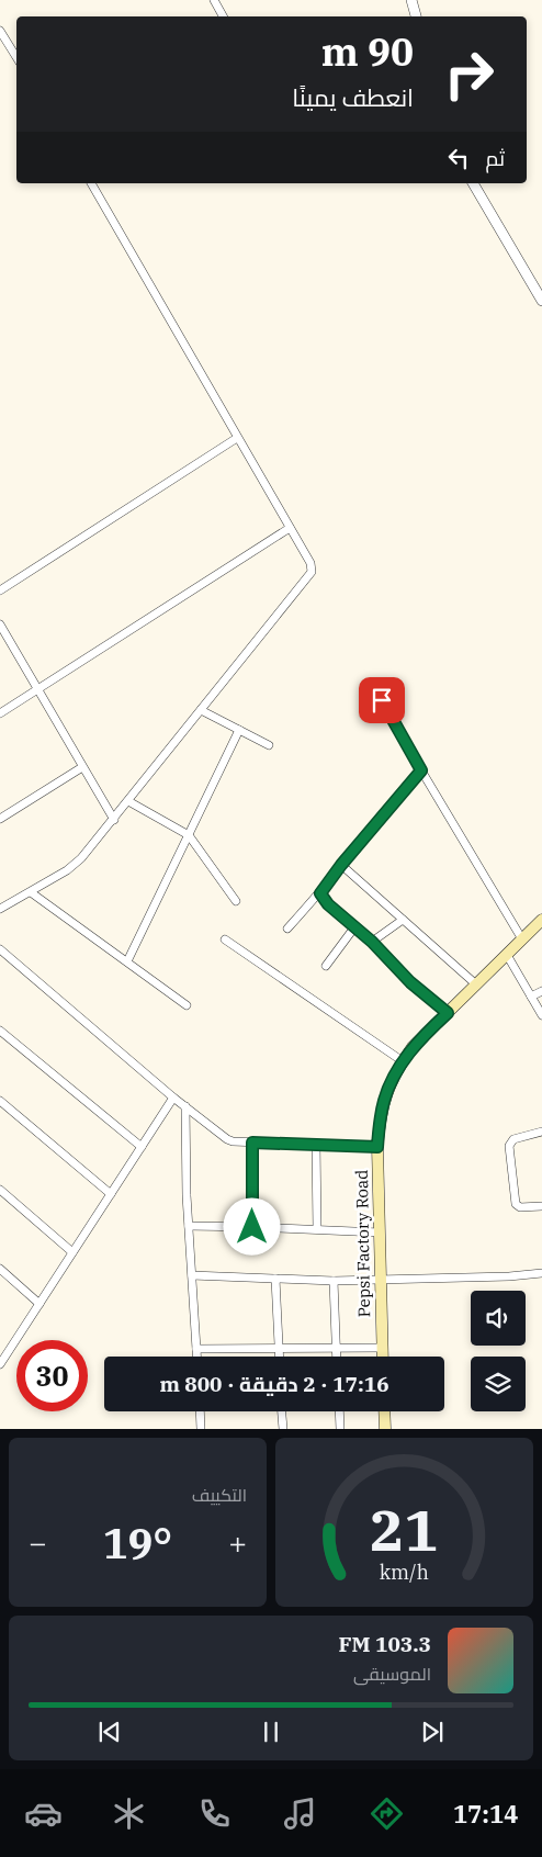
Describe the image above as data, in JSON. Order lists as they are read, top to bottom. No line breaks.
{"streets":{"main road":["Pepsi Factory Road"]},"page":{"turn":["90 m","انعطف يمينًا"],"then":"ثم","limit":"30","trip":"17:16 · 2 دقيقة · 800 m","tile":"التكييف","heat":["−","19°","+"],"song":["103.3 FM","الموسيقى"],"tabs":"17:14","gauge":["21","km/h"]}}
